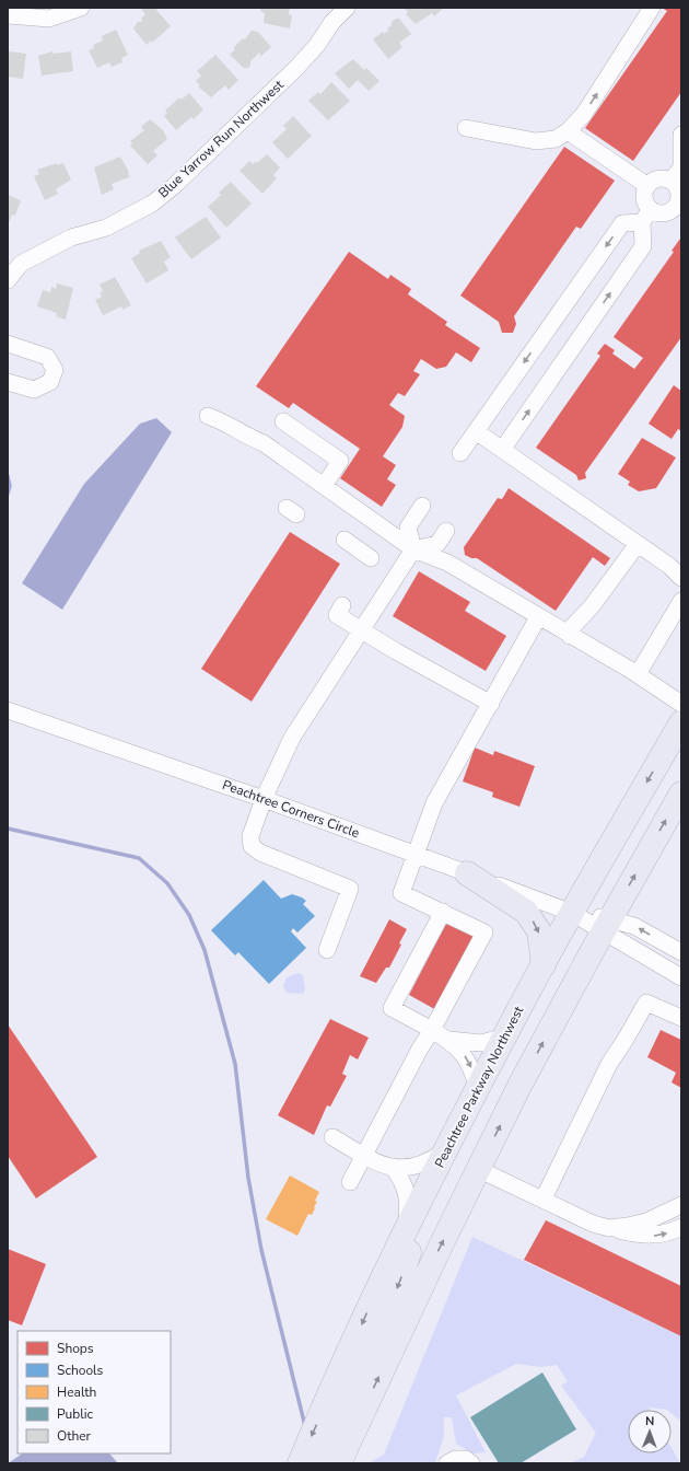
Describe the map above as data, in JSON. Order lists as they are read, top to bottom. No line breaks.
{"streets":{"highway":["Peachtree Parkway Northwest"],"street":["Blue Yarrow Run Northwest","Peachtree Corners Circle"]},"crossings":[["Peachtree Corners Circle","Peachtree Parkway Northwest"]],"legend":["Shops","Schools","Health","Public","Other"],"north":"top"}
